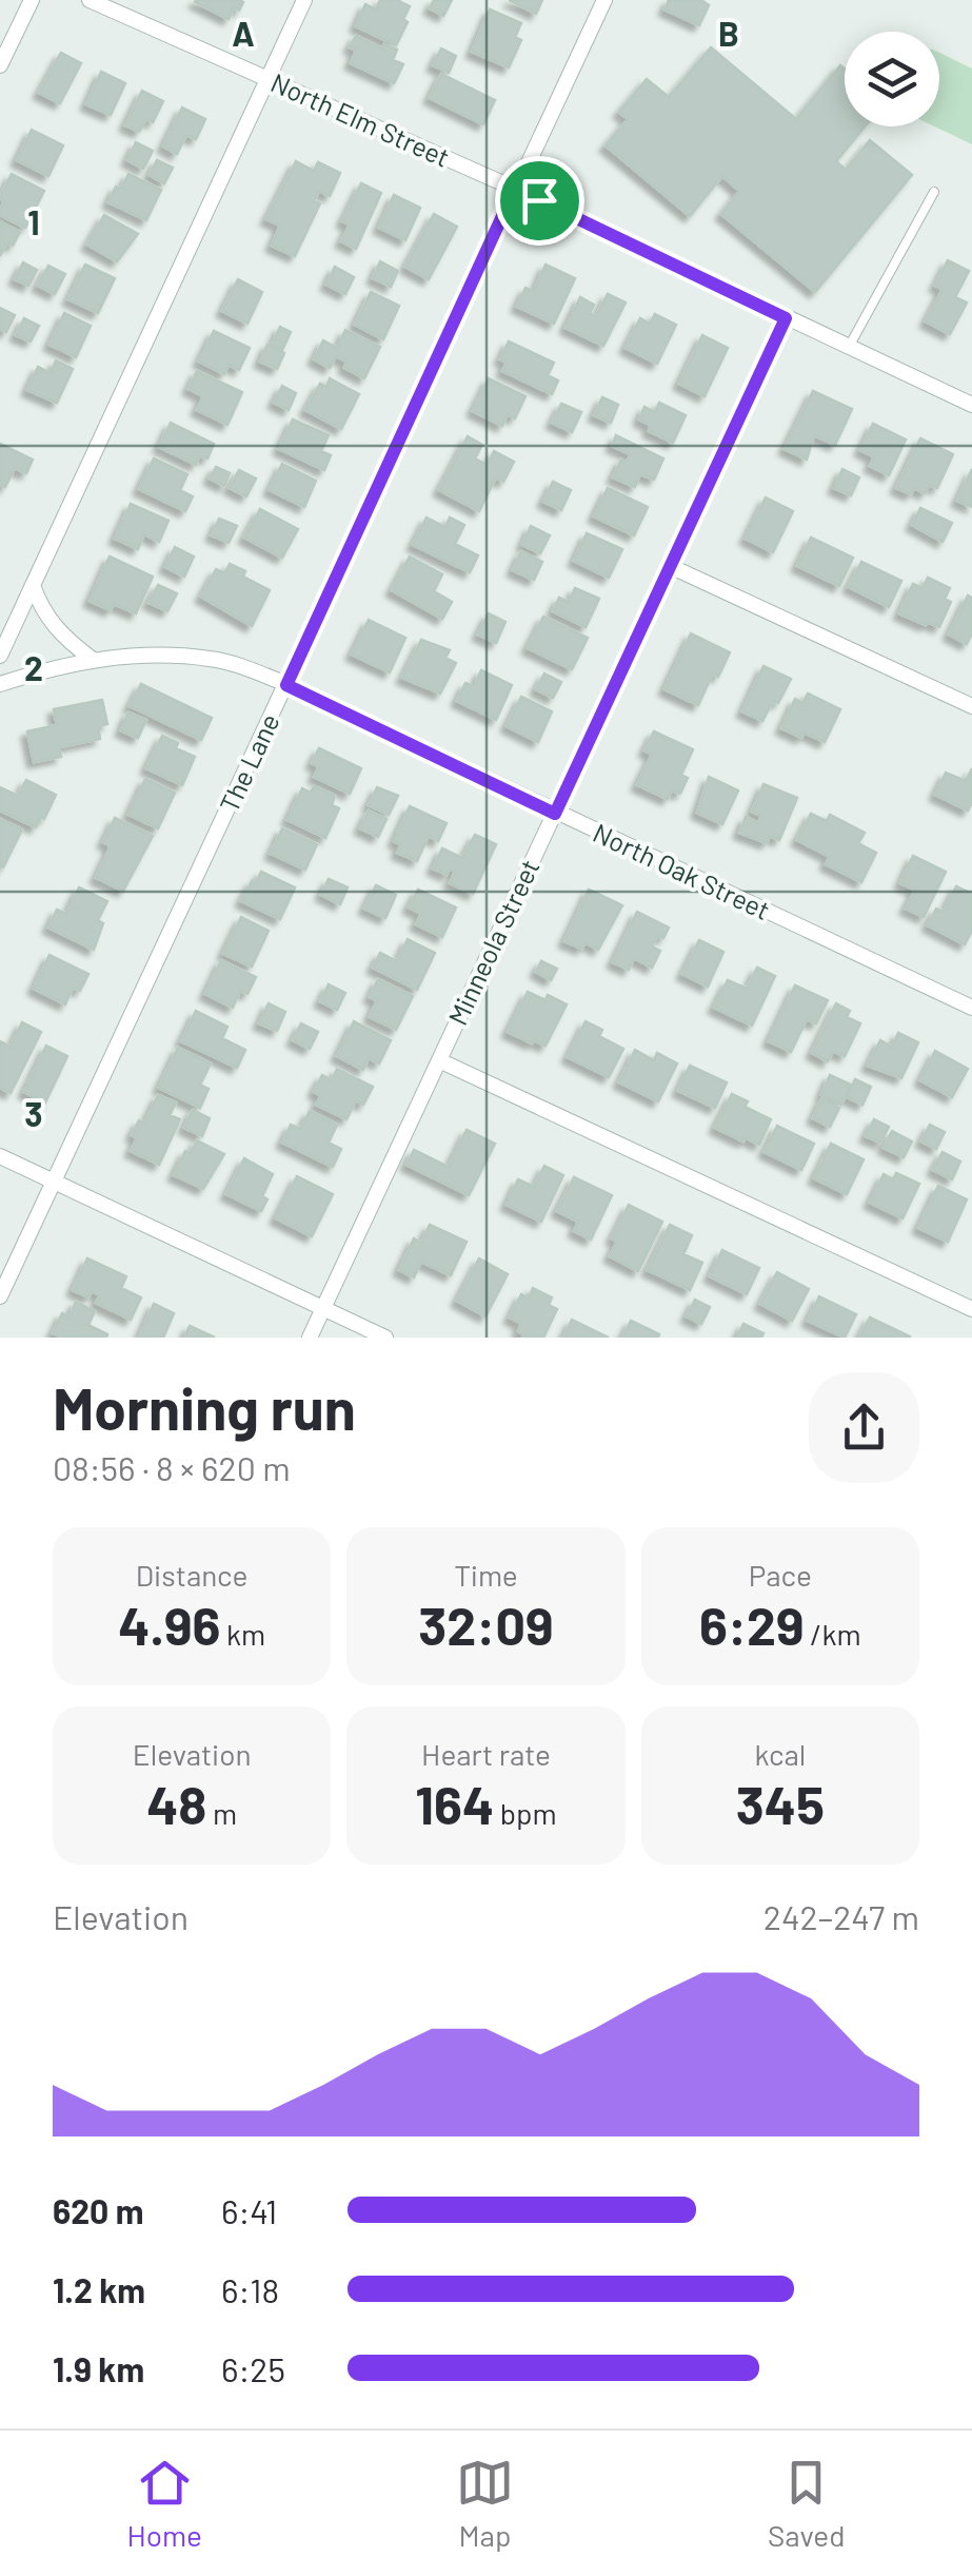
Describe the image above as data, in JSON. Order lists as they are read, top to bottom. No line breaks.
{"streets":{"street":["North Elm Street","The Lane","North Oak Street","Minneola Street"]},"crossings":[["North Elm Street","The Lane"],["North Elm Street","Minneola Street"],["The Lane","North Oak Street"],["North Oak Street","Minneola Street"]],"page":{"heading":["Morning run","08:56 · 8 × 620 m"],"stats":[["Distance","4.96 km"],["Time","32:09"],["Pace","6:29 /km"],["Elevation","48 m"],["Heart rate","164 bpm"],["kcal","345"]],"chart":["Elevation","242–247 m"],"list":[{"name":"620 m","note":"6:41"},{"name":"1.2 km","note":"6:18"},{"name":"1.9 km","note":"6:25"}],"tabs":["Home","Map","Saved"]},"grid":{"columns":["A","B"],"rows":["1","2","3"]}}
